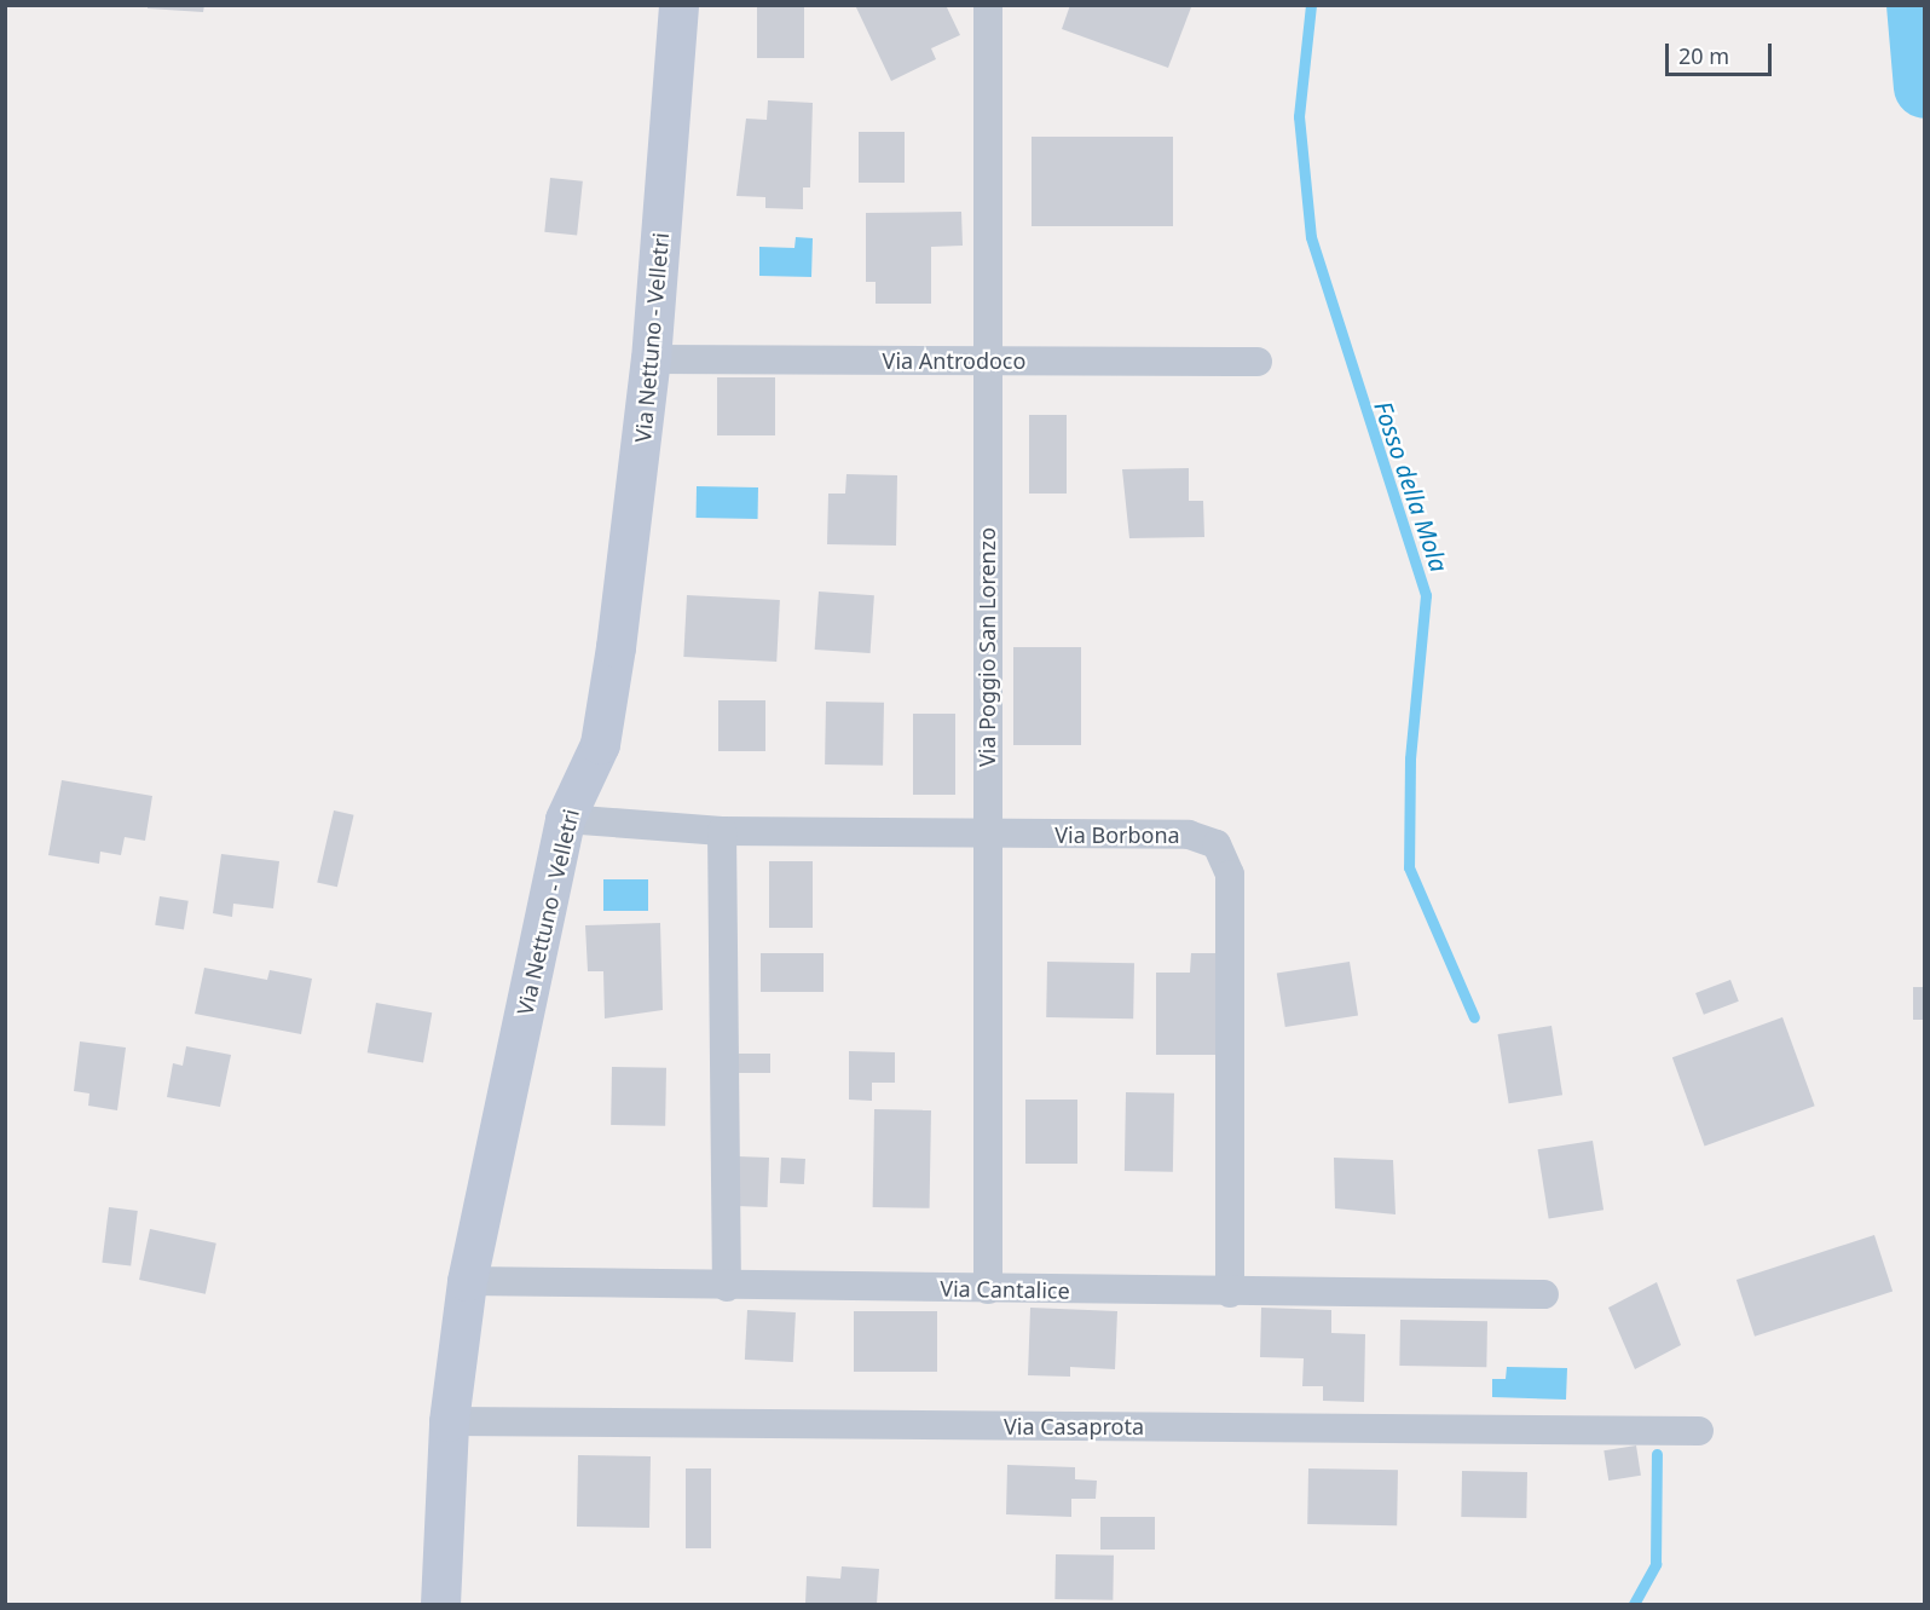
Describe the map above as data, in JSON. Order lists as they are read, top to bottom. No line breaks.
{"streets":{"main road":["Via Nettuno - Velletri"],"street":["Via Antrodoco","Via Poggio San Lorenzo","Via Borbona","Via Cantalice","Via Casaprota"]},"crossings":[["Via Nettuno - Velletri","Via Antrodoco"],["Via Nettuno - Velletri","Via Borbona"],["Via Nettuno - Velletri","Via Cantalice"],["Via Nettuno - Velletri","Via Casaprota"],["Via Antrodoco","Via Poggio San Lorenzo"],["Via Poggio San Lorenzo","Via Borbona"],["Via Poggio San Lorenzo","Via Cantalice"],["Via Borbona","Via Cantalice"]],"water":["Fosso della Mola"],"scale_bar":"20 m"}
